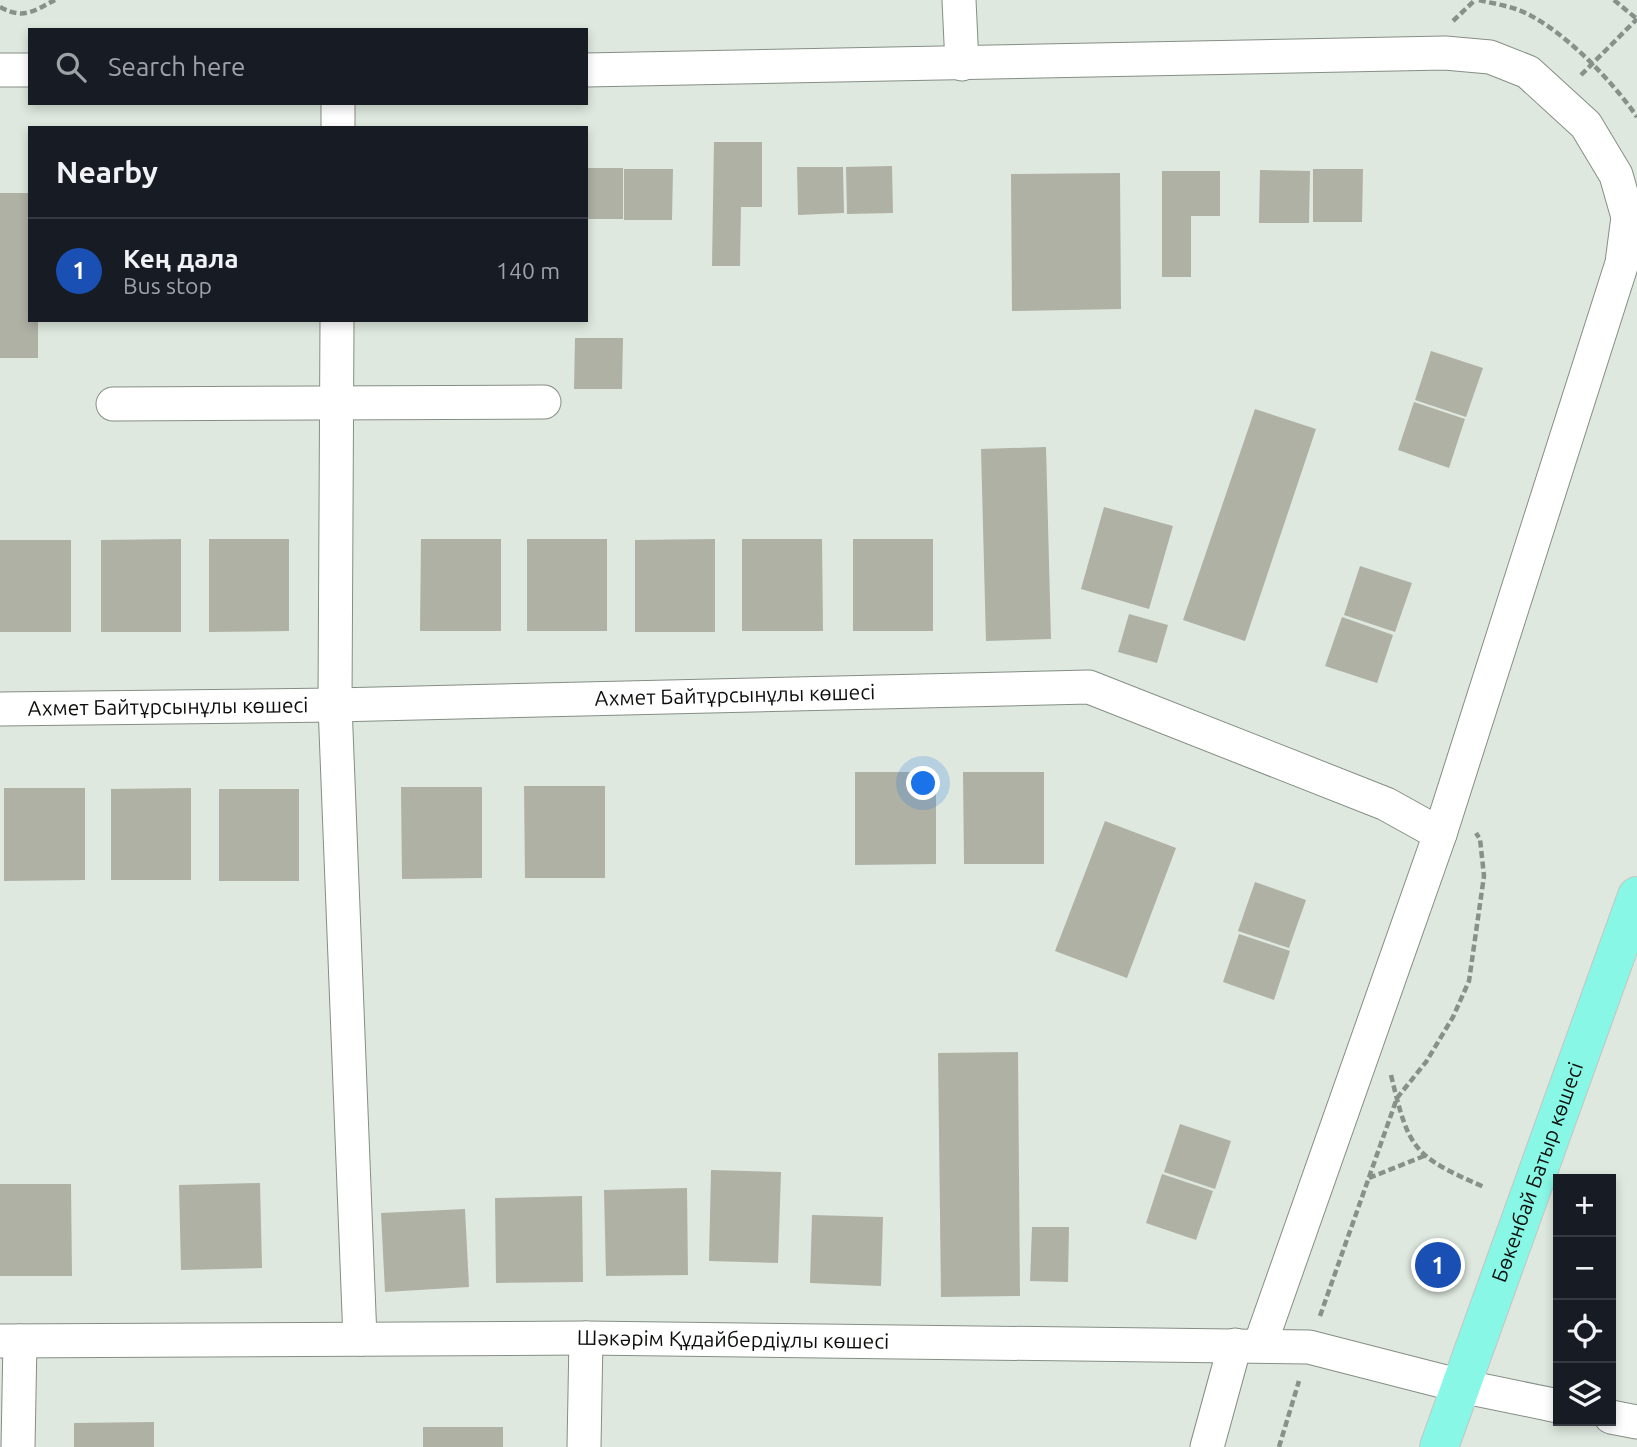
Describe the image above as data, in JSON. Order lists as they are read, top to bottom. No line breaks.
{"streets":{"main road":["Бөкенбай Батыр көшесі"],"street":["Ахмет Байтұрсынұлы көшесі","Шәкәрім Құдайбердіұлы көшесі"]},"crossings":[["Бөкенбай Батыр көшесі","Шәкәрім Құдайбердіұлы көшесі"]],"page":{"search":"Search here","heading":"Nearby","list":[{"mark":"1","name":"Кең дала","note":"Bus stop","value":"140 m"}],"map_buttons":["+","−"],"pins":"1"}}
